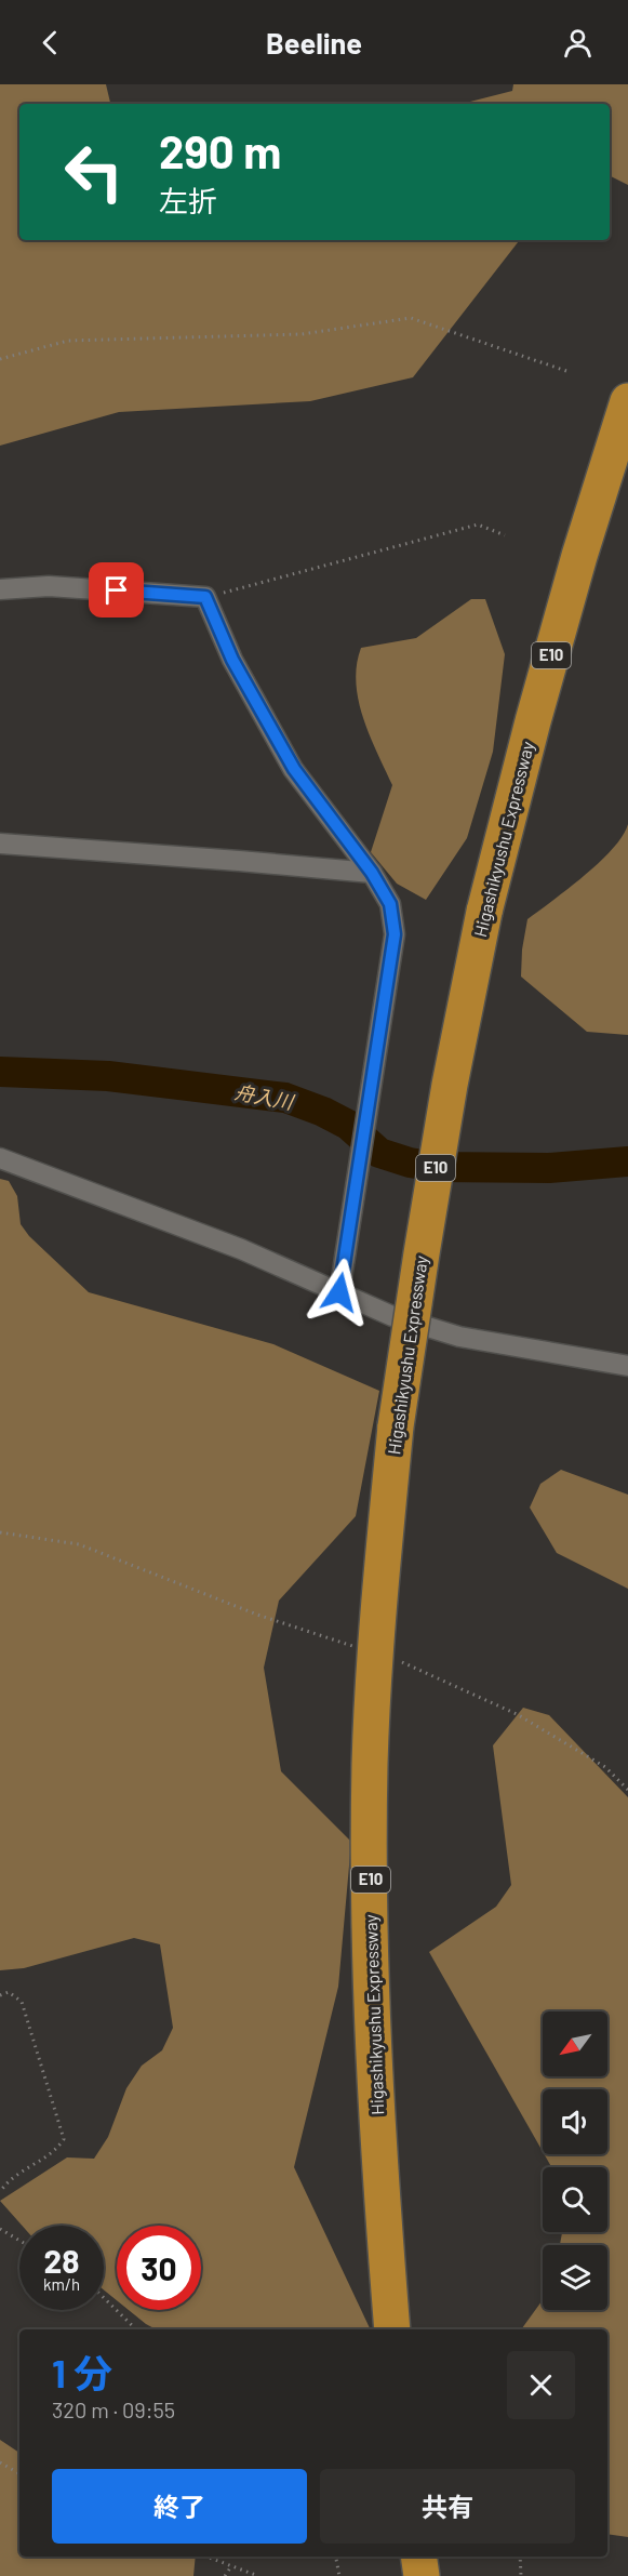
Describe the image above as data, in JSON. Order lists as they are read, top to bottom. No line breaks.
{"streets":{"highway":["E10","Higashikyushu Expressway"]},"water":["舟入川"],"north":"bottom left","page":{"header":"Beeline","turn":["290 m","左折"],"speed":"28 km/h","limit":"30","heading":["1 分","320 m · 09:55"],"buttons":["終了","共有"]}}
